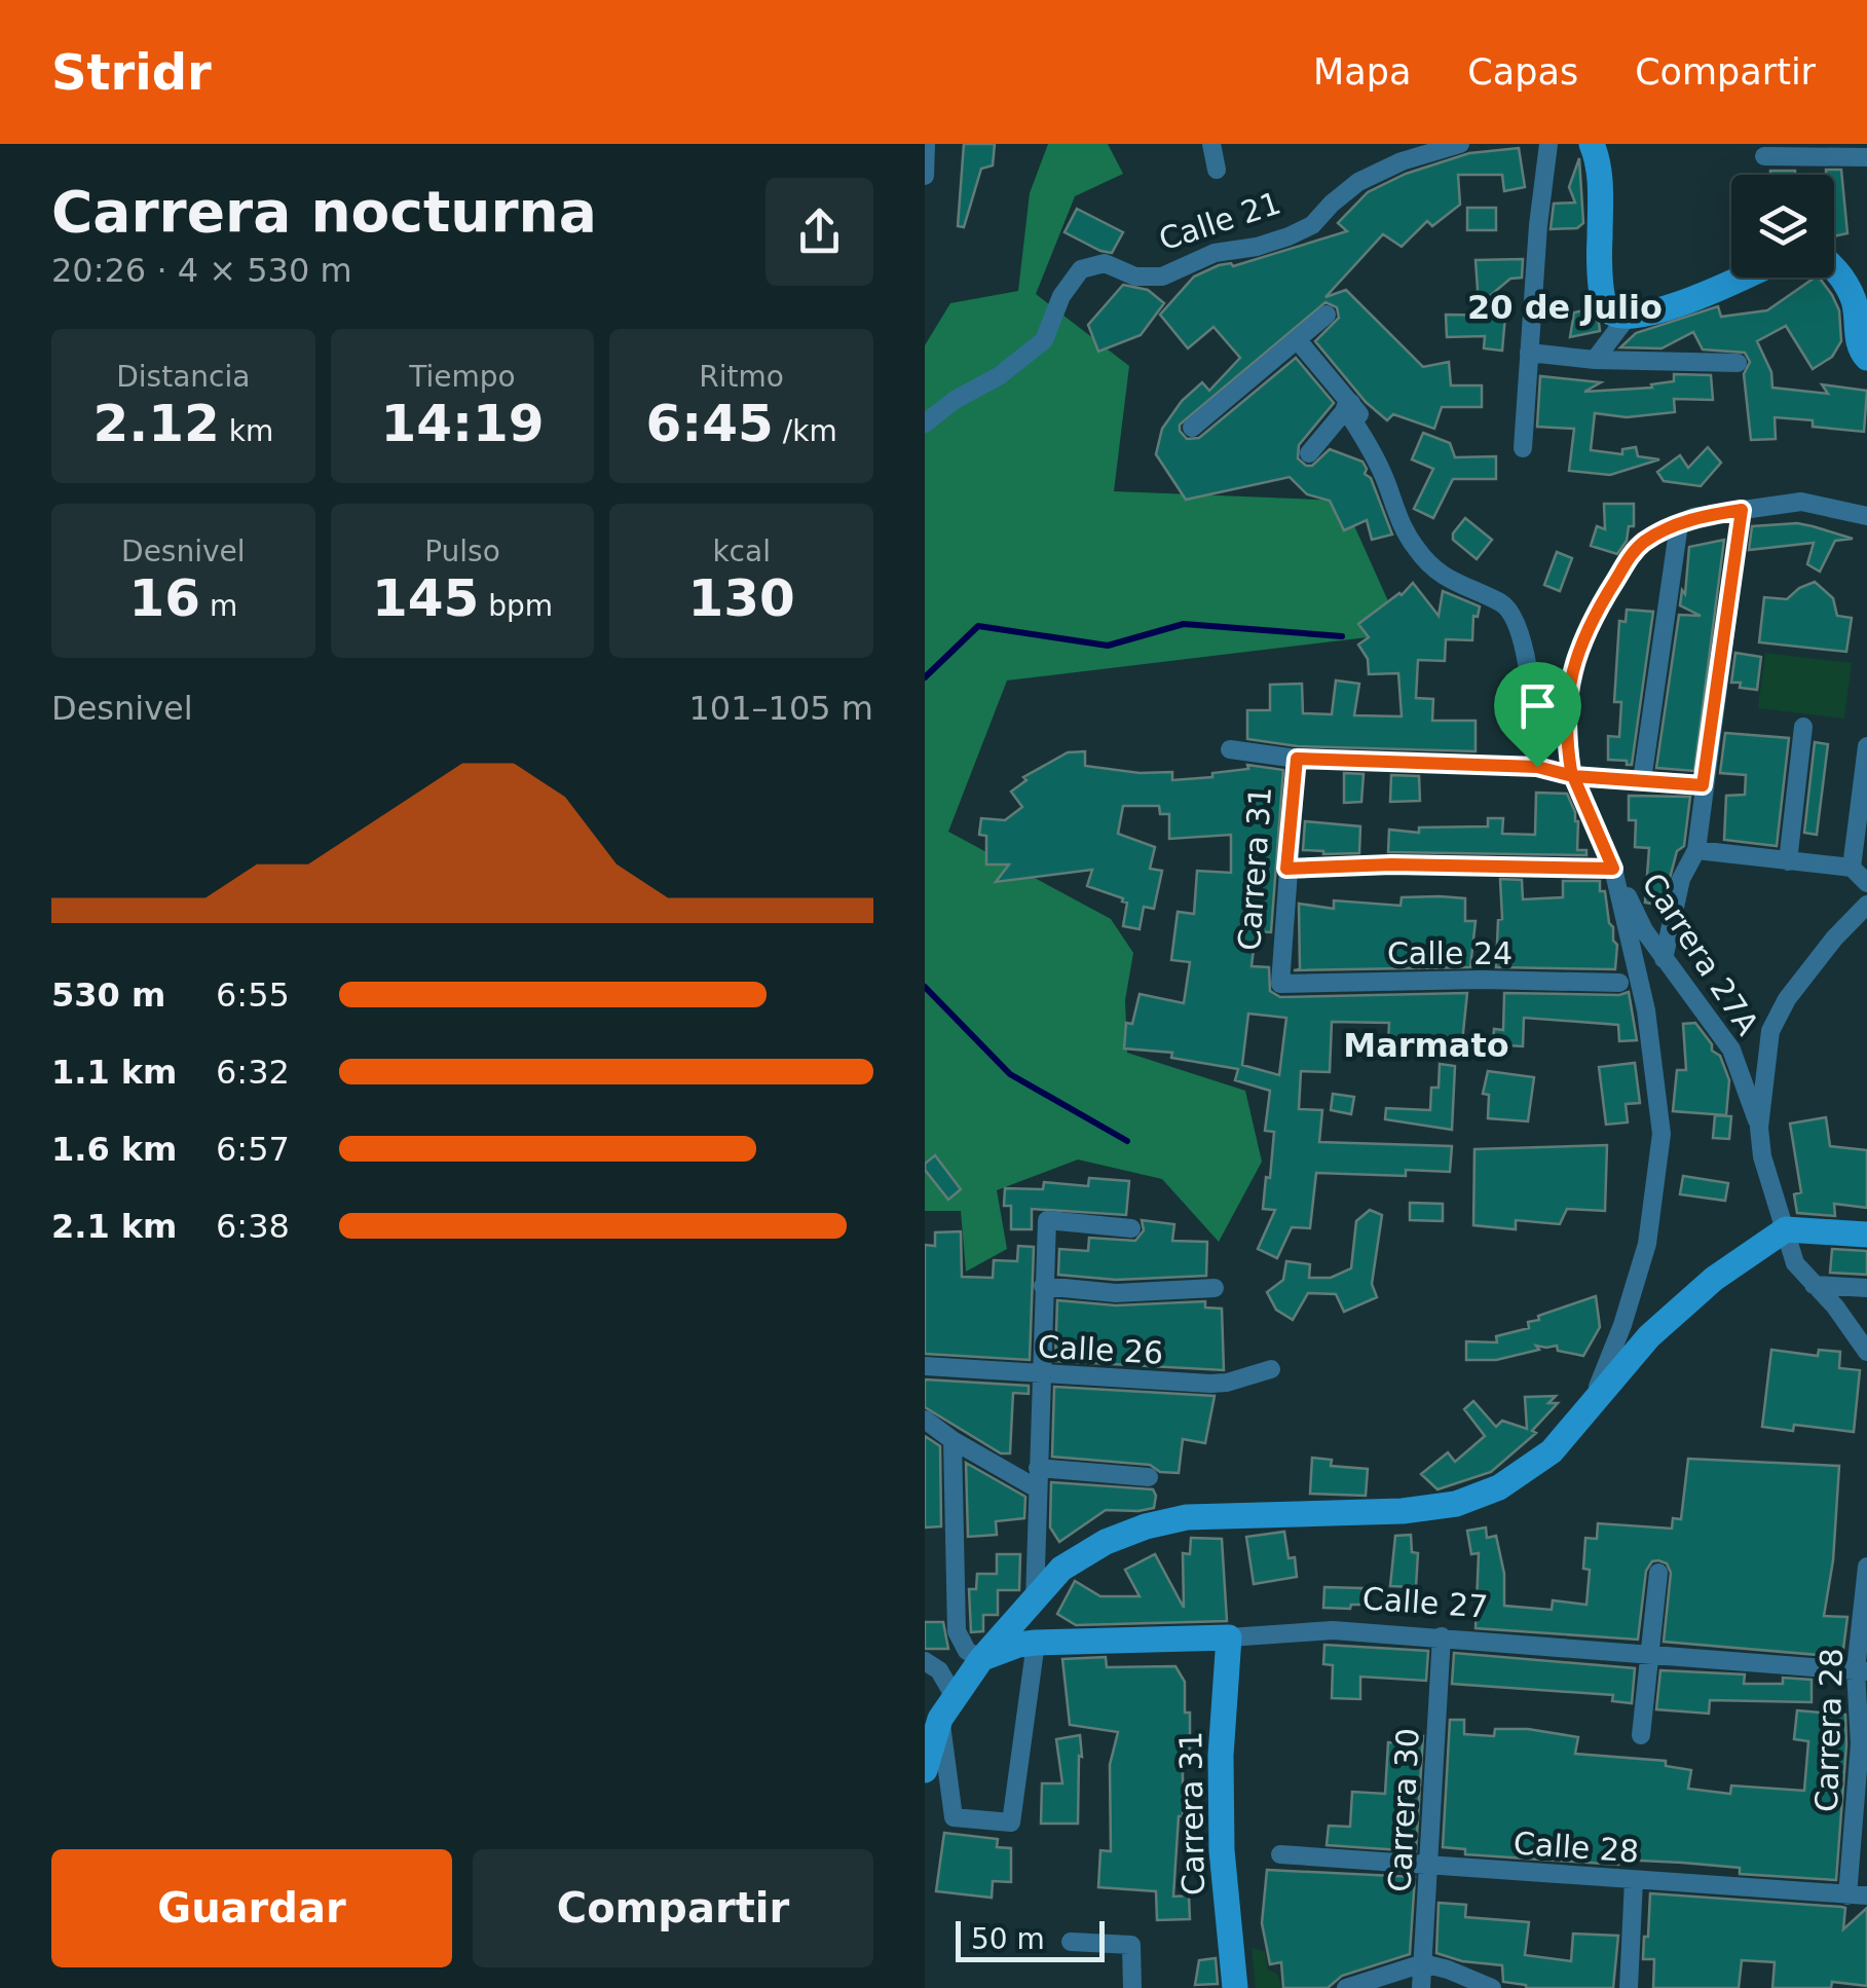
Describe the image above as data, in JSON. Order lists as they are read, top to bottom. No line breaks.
{"streets":{"main road":["Carrera 31","Calle 27"],"street":["Calle 21","Calle 24","Carrera 27A","Calle 26","Carrera 28","Carrera 30","Calle 28"]},"crossings":[["Carrera 31","Calle 24"],["Carrera 31","Calle 27"],["Calle 27","Carrera 28"],["Calle 27","Carrera 30"],["Carrera 28","Calle 28"],["Carrera 30","Calle 28"]],"districts":["20 de Julio","Marmato"],"scale_bar":"50 m","page":{"header":"Stridr","nav":["Mapa","Capas","Compartir"],"heading":["Carrera nocturna","20:26 · 4 × 530 m"],"stats":[["Distancia","2.12 km"],["Tiempo","14:19"],["Ritmo","6:45 /km"],["Desnivel","16 m"],["Pulso","145 bpm"],["kcal","130"]],"chart":["Desnivel","101–105 m"],"list":[{"name":"530 m","note":"6:55"},{"name":"1.1 km","note":"6:32"},{"name":"1.6 km","note":"6:57"},{"name":"2.1 km","note":"6:38"}],"buttons":["Guardar","Compartir"],"scale":"50 m"}}
